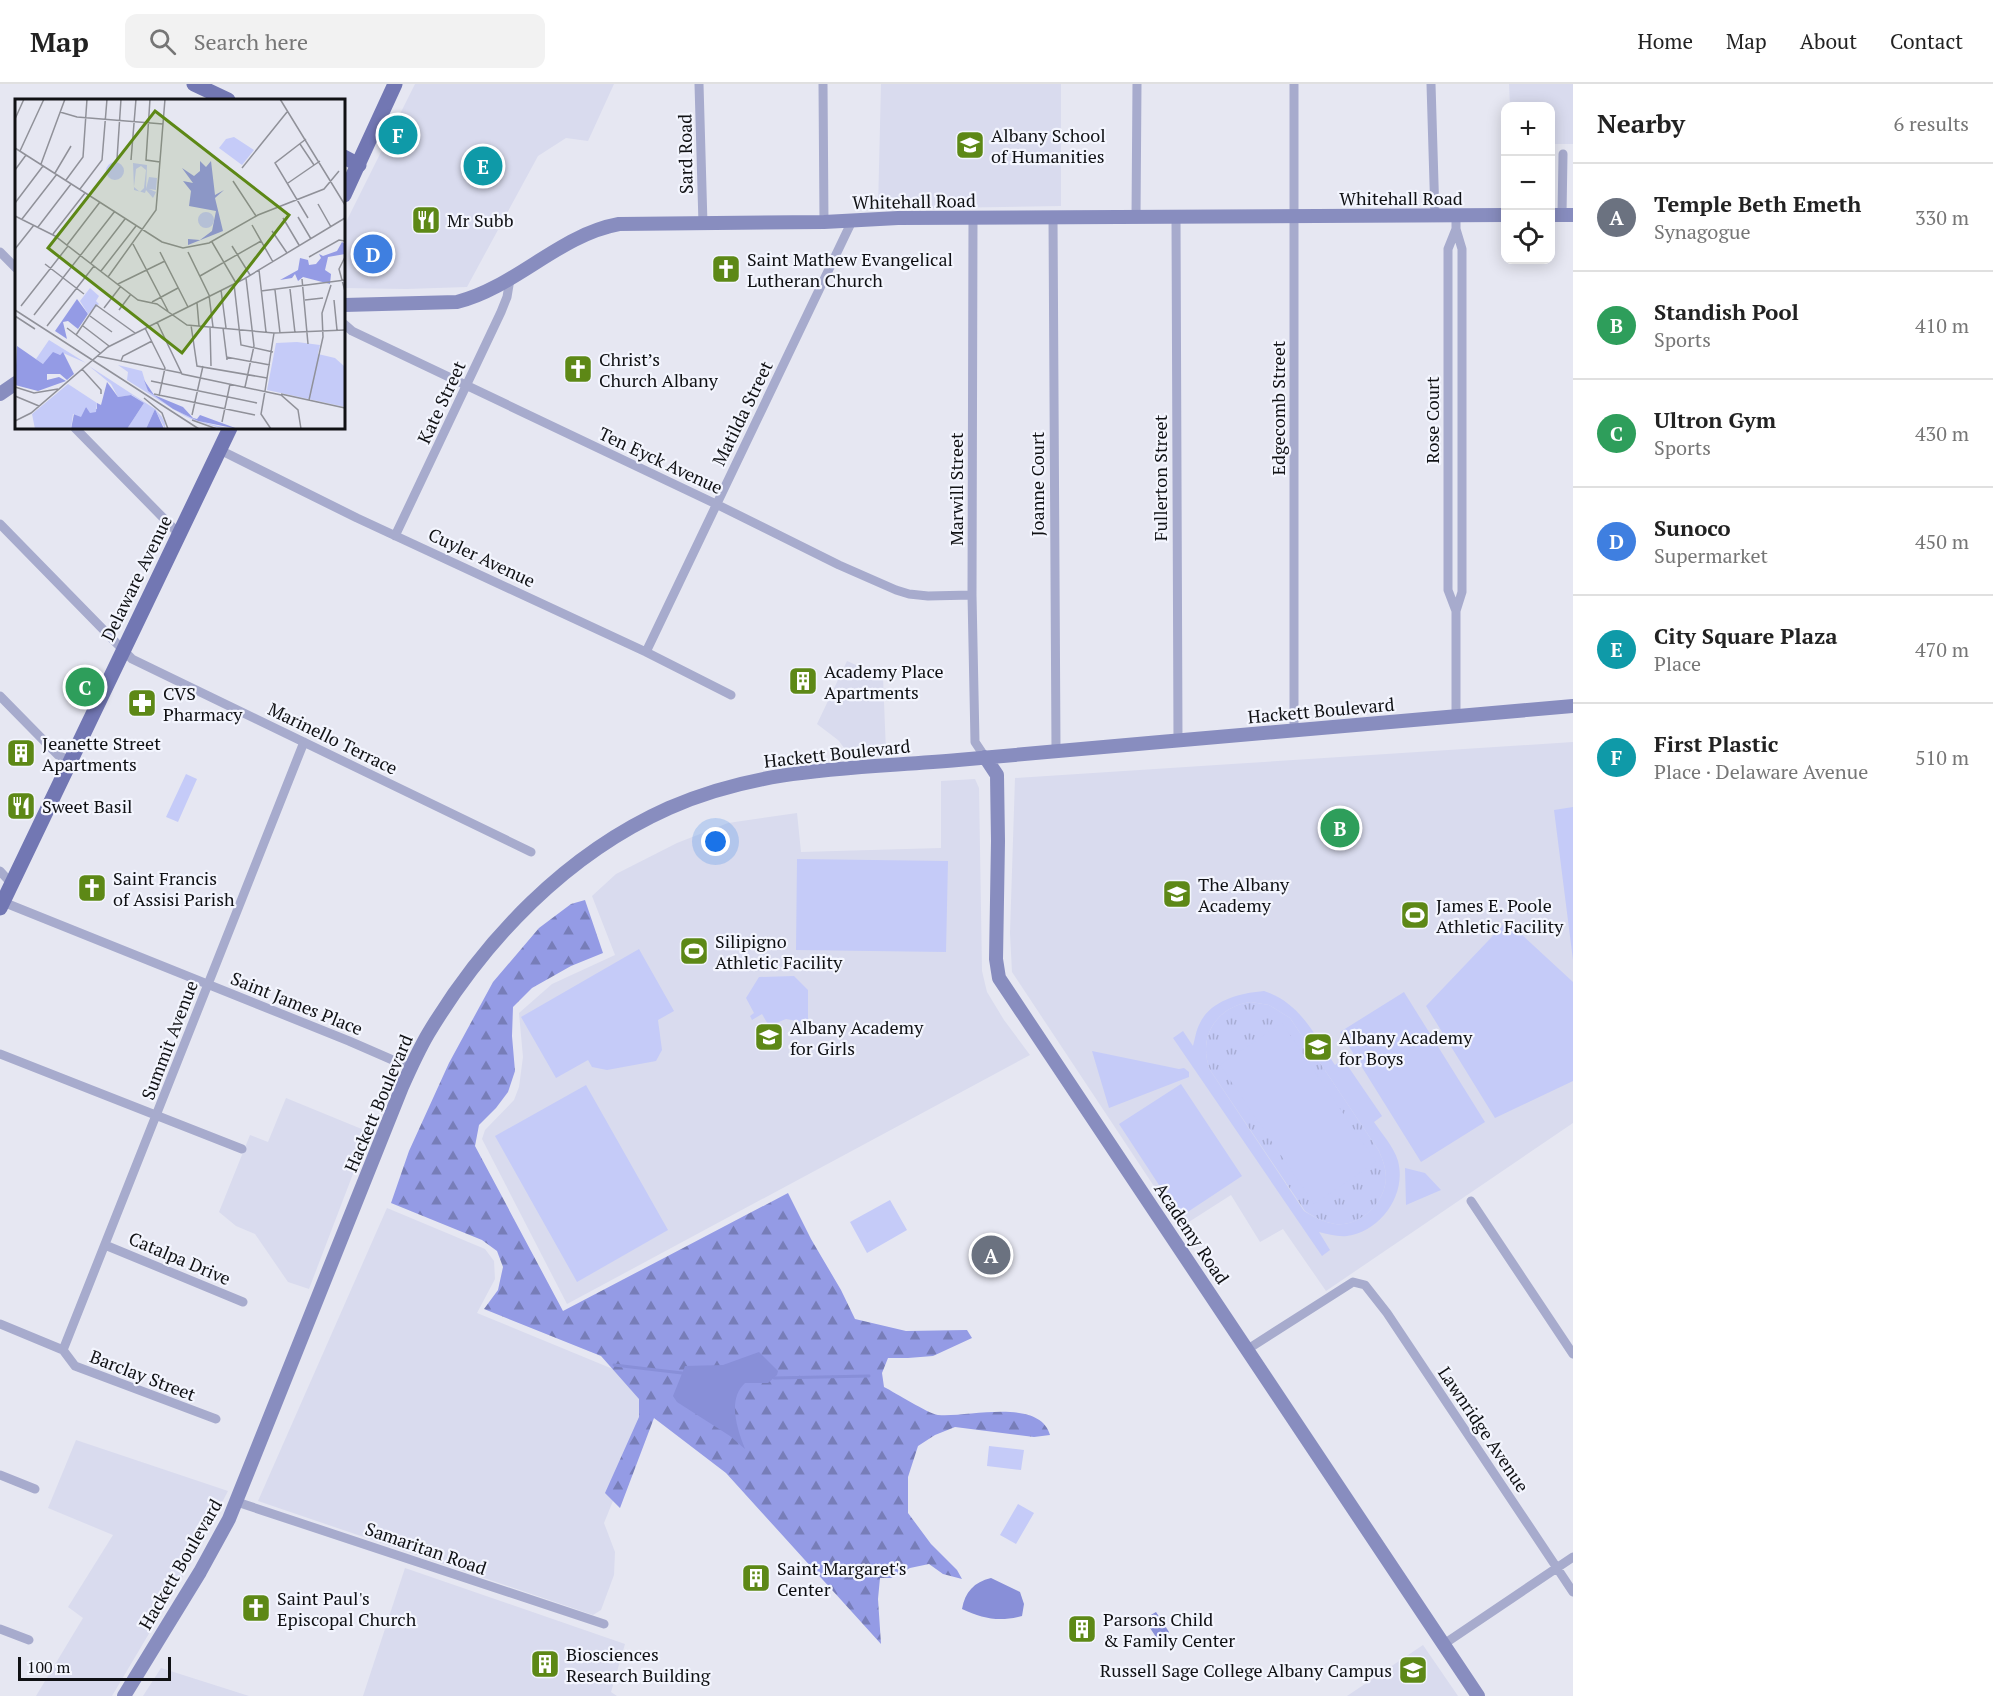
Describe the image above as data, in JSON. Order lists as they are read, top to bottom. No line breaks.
{"streets":{"main road":["Delaware Avenue"],"street":["Sard Road","Whitehall Road","Kate Street","Edgecomb Street","Matilda Street","Rose Court","Ten Eyck Avenue","Fullerton Street","Joanne Court","Marwill Street","Cuyler Avenue","Hackett Boulevard","Marinello Terrace","Saint James Place","Summit Avenue","Academy Road","Catalpa Drive","Barclay Street","Lawnridge Avenue","Samaritan Road"]},"crossings":[["Sard Road","Whitehall Road"],["Whitehall Road","Kate Street"],["Whitehall Road","Edgecomb Street"],["Whitehall Road","Matilda Street"],["Whitehall Road","Rose Court"],["Whitehall Road","Fullerton Street"],["Whitehall Road","Joanne Court"],["Whitehall Road","Marwill Street"],["Kate Street","Ten Eyck Avenue"],["Kate Street","Cuyler Avenue"],["Edgecomb Street","Hackett Boulevard"],["Matilda Street","Ten Eyck Avenue"],["Matilda Street","Cuyler Avenue"],["Rose Court","Hackett Boulevard"],["Ten Eyck Avenue","Marwill Street"],["Fullerton Street","Hackett Boulevard"],["Joanne Court","Hackett Boulevard"],["Marwill Street","Hackett Boulevard"],["Marwill Street","Academy Road"],["Cuyler Avenue","Delaware Avenue"],["Delaware Avenue","Marinello Terrace"],["Delaware Avenue","Saint James Place"],["Hackett Boulevard","Saint James Place"],["Hackett Boulevard","Academy Road"],["Hackett Boulevard","Samaritan Road"],["Marinello Terrace","Summit Avenue"],["Saint James Place","Summit Avenue"],["Summit Avenue","Catalpa Drive"],["Summit Avenue","Barclay Street"],["Academy Road","Lawnridge Avenue"]],"places":{"school or university":["Albany School of Humanities","The Albany Academy","Albany Academy for Girls","Albany Academy for Boys","Russell Sage College Albany Campus"],"restaurant":["Mr Subb","Sweet Basil"],"church":["Saint Mathew Evangelical Lutheran Church","Christ’s Church Albany","Saint Francis of Assisi Parish","Saint Paul's Episcopal Church"],"building":["Academy Place Apartments","Jeanette Street Apartments","Saint Margaret's Center","Parsons Child & Family Center","Biosciences Research Building"],"pharmacy":["CVS Pharmacy"],"sports":["James E. Poole Athletic Facility","Silipigno Athletic Facility"]},"scale_bar":"100 m","page":{"header":"Map","search":"Search here","nav":["Home","Map","About","Contact"],"heading":["Nearby","6 results"],"map_buttons":["+","−"],"pins":["F","E","D","C","B","A"],"list":[{"mark":"A","name":"Temple Beth Emeth","note":"Synagogue","value":"330 m"},{"mark":"B","name":"Standish Pool","note":"Sports","value":"410 m"},{"mark":"C","name":"Ultron Gym","note":"Sports","value":"430 m"},{"mark":"D","name":"Sunoco","note":"Supermarket","value":"450 m"},{"mark":"E","name":"City Square Plaza","note":"Place","value":"470 m"},{"mark":"F","name":"First Plastic","note":"Place · Delaware Avenue","value":"510 m"}],"scale":"100 m"}}
